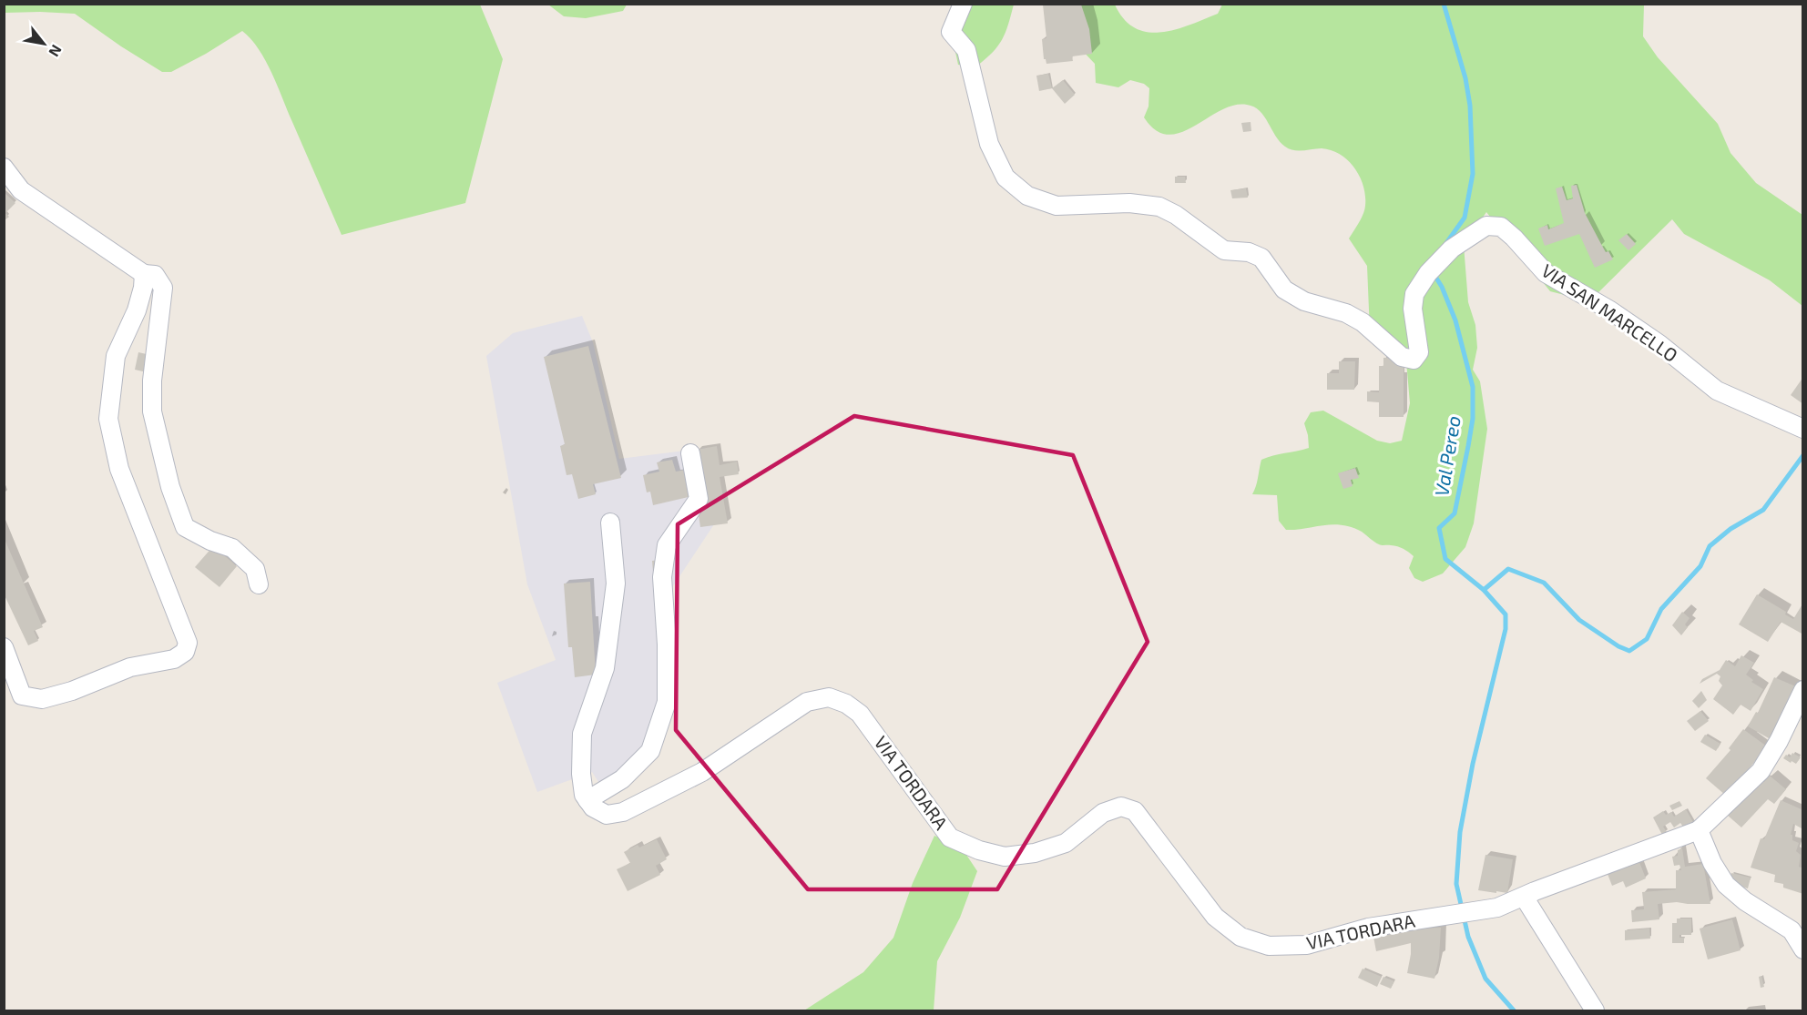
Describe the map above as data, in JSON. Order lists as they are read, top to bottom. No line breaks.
{"streets":{"street":["VIA SAN MARCELLO","VIA TORDARA"]},"water":["Val Pereo"],"north":"bottom right"}
